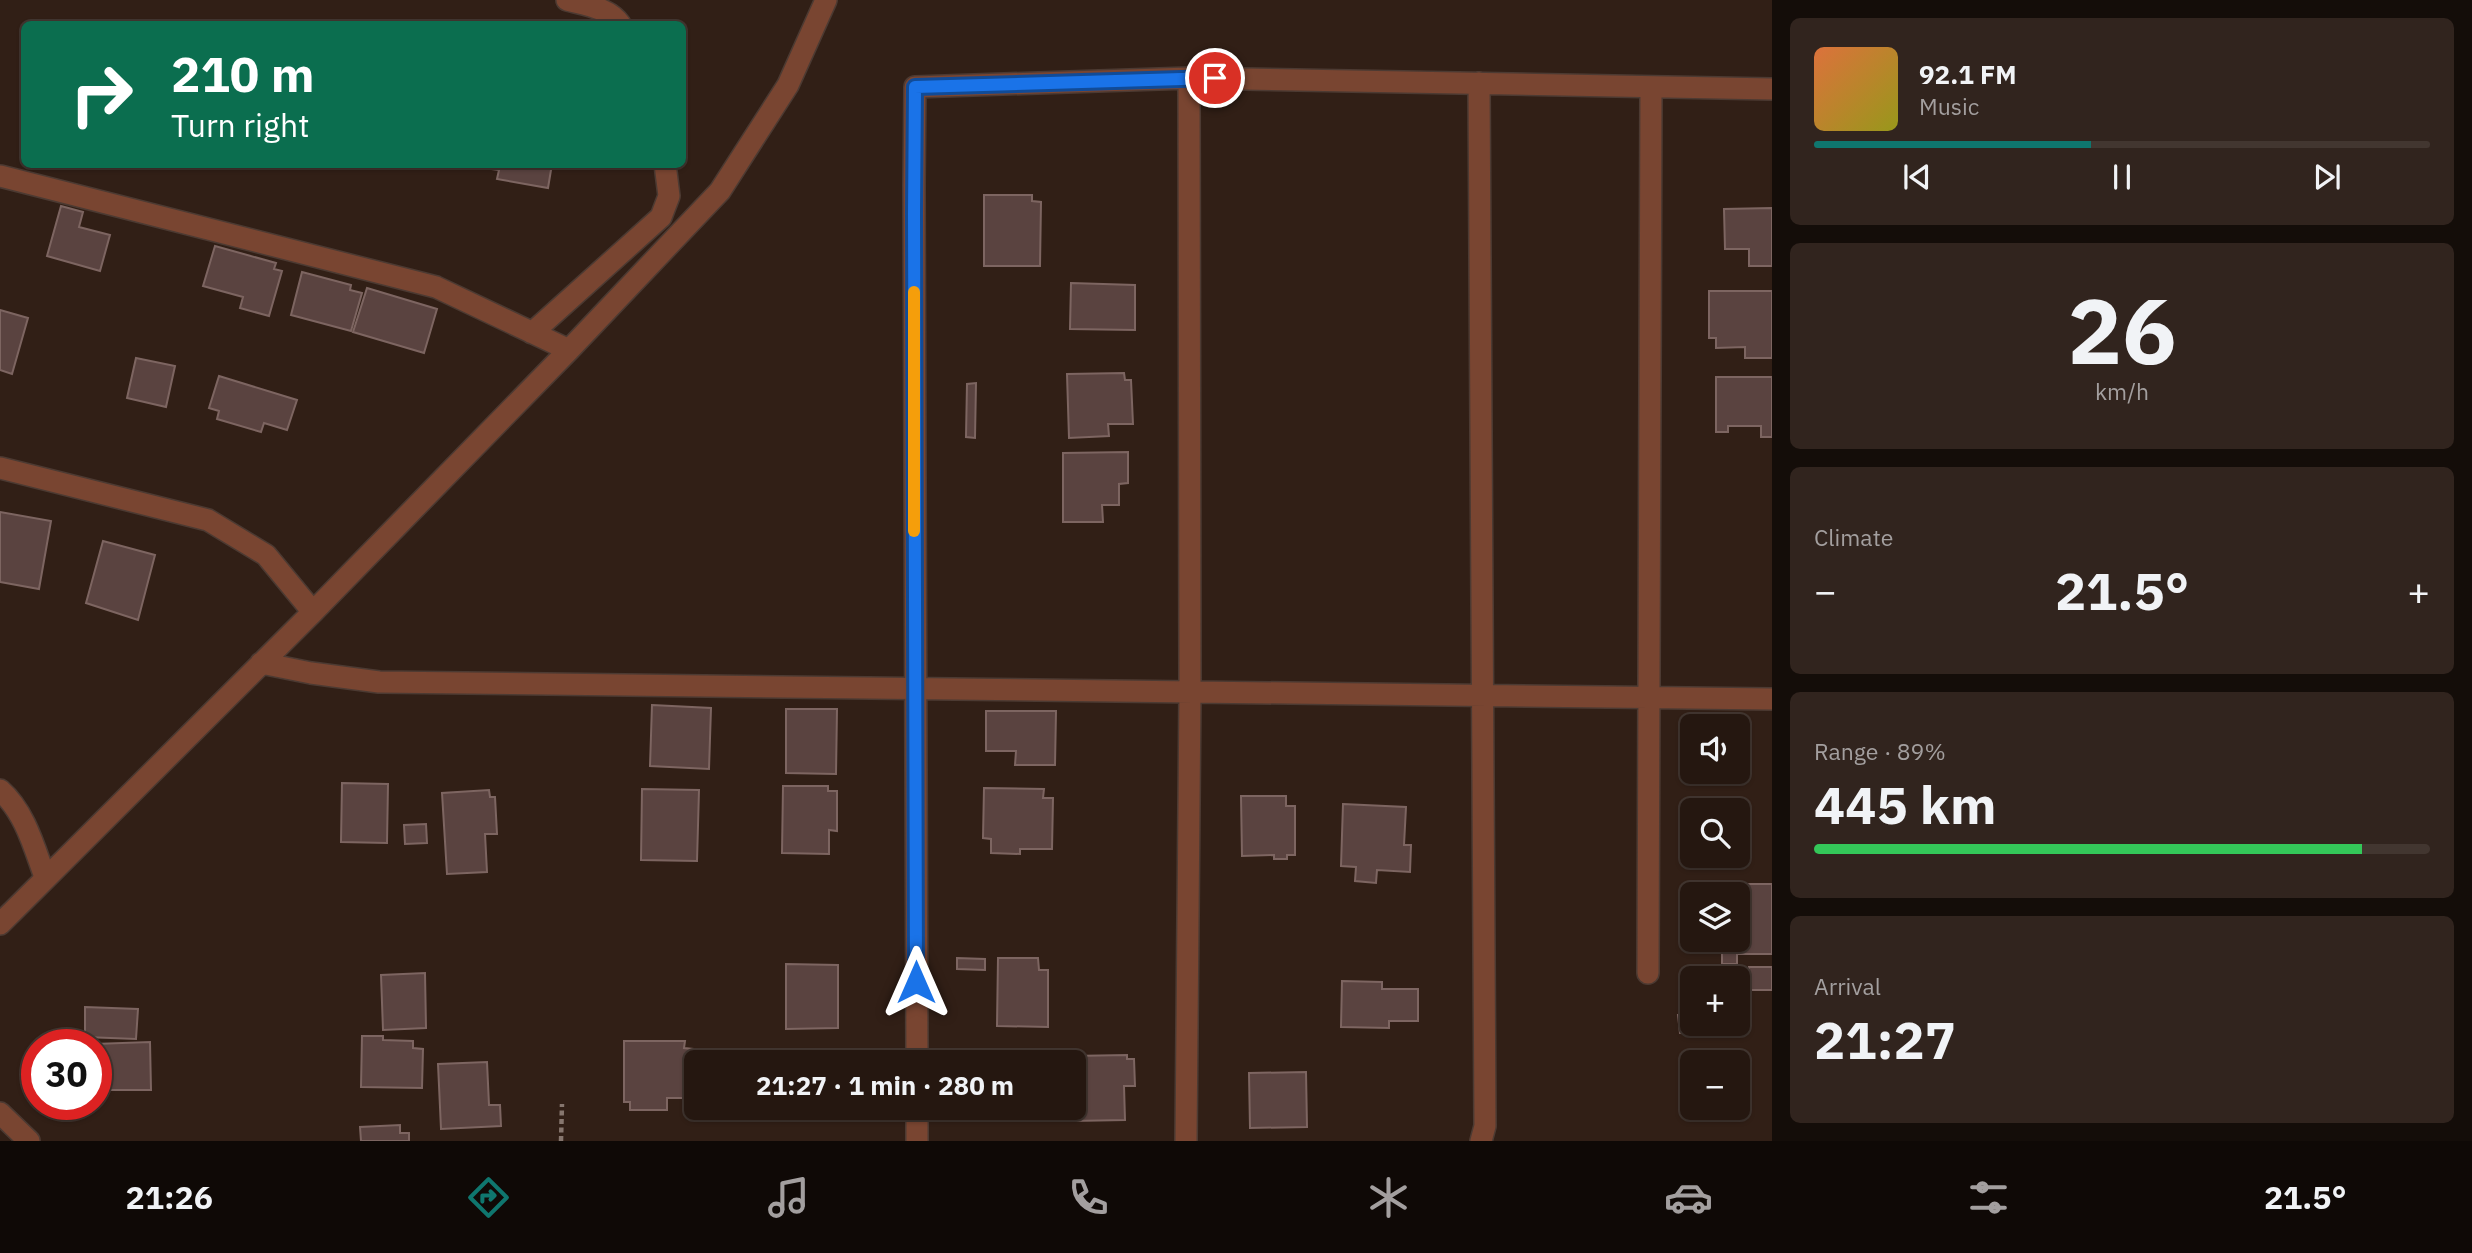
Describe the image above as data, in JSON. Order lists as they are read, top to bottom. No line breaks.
{"page":{"turn":["210 m","Turn right"],"song":["92.1 FM","Music"],"tile":[["26","km/h"],"Climate",["Range · 89%","445 km"],["Arrival","21:27"]],"heat":["−","21.5°","+"],"map_buttons":["+","−"],"limit":"30","trip":"21:27 · 1 min · 280 m","tabs":["21:26","21.5°"]}}
